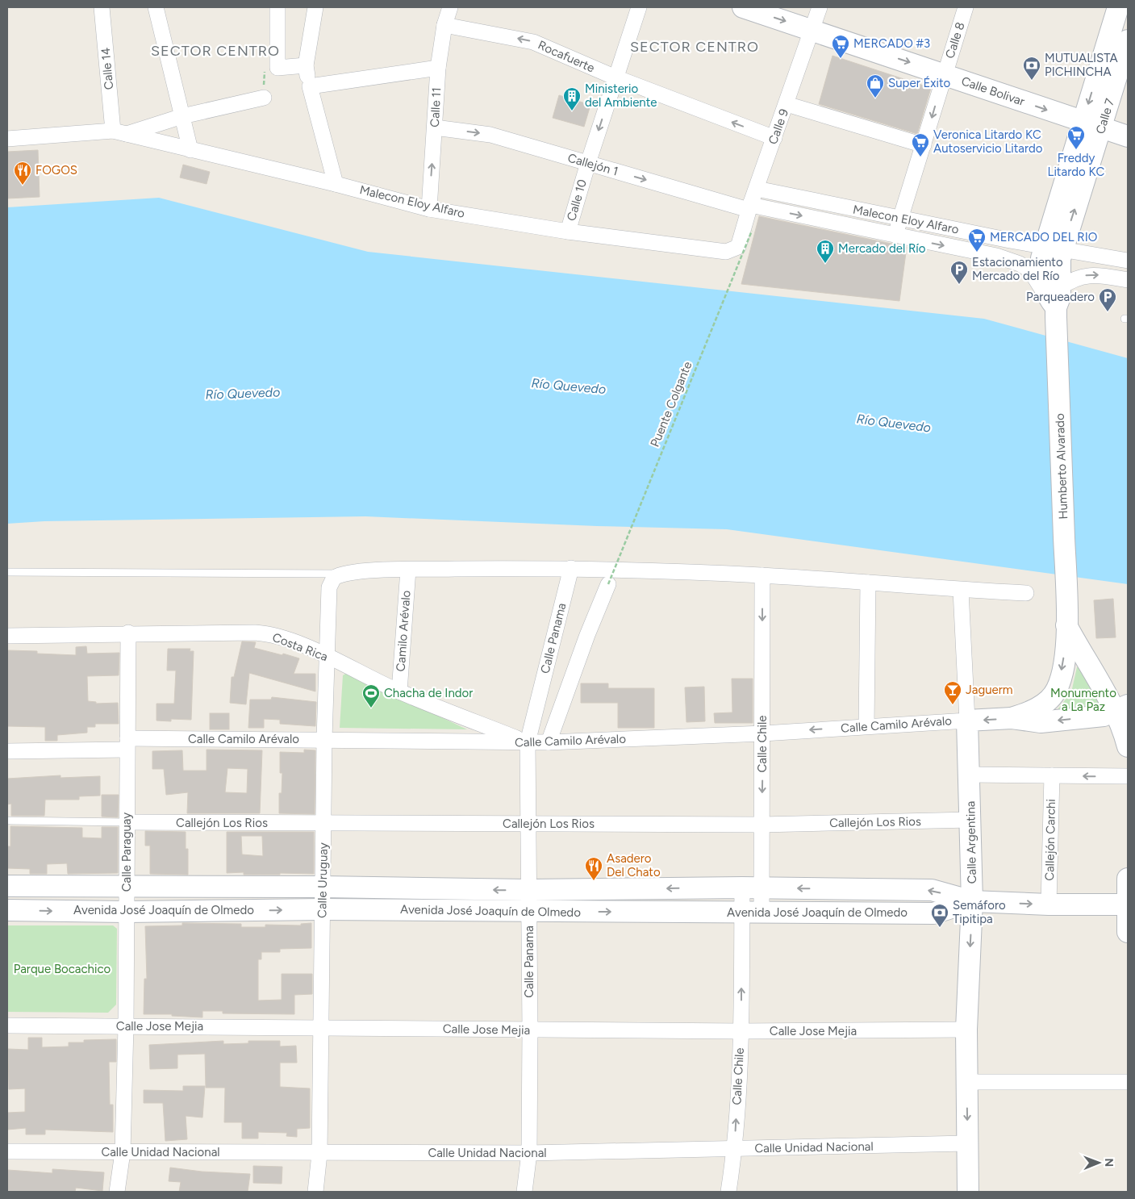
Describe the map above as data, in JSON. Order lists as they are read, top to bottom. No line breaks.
{"streets":{"main road":["Calle Bolivar","Calle 7","Humberto Alvarado","Calle Camilo Arévalo","Calle Argentina","Avenida José Joaquín de Olmedo"],"street":["Calle 8","Rocafuerte","Calle 14","Calle 11","Calle 9","Callejón 1","Calle 10","Malecon Eloy Alfaro","Camilo Arévalo","Calle Panama","Costa Rica","Calle Chile","Callejón Los Rios","Callejón Carchi","Calle Paraguay","Calle Uruguay","Calle Jose Mejia","Calle Unidad Nacional"],"path":["Puente Colgante"]},"crossings":[["Calle 8","Calle Bolivar"],["Calle 8","Malecon Eloy Alfaro"],["Rocafuerte","Calle 11"],["Rocafuerte","Calle 9"],["Rocafuerte","Calle 10"],["Calle 14","Malecon Eloy Alfaro"],["Calle Bolivar","Calle 7"],["Calle Bolivar","Calle 9"],["Calle 11","Callejón 1"],["Calle 11","Malecon Eloy Alfaro"],["Calle 7","Malecon Eloy Alfaro"],["Calle 7","Humberto Alvarado"],["Calle 9","Callejón 1"],["Calle 9","Malecon Eloy Alfaro"],["Callejón 1","Calle 10"],["Callejón 1","Malecon Eloy Alfaro"],["Calle 10","Malecon Eloy Alfaro"],["Malecon Eloy Alfaro","Humberto Alvarado"],["Humberto Alvarado","Calle Camilo Arévalo"],["Camilo Arévalo","Costa Rica"],["Calle Panama","Costa Rica"],["Calle Panama","Calle Camilo Arévalo"],["Calle Panama","Callejón Los Rios"],["Calle Panama","Avenida José Joaquín de Olmedo"],["Calle Panama","Calle Jose Mejia"],["Calle Panama","Calle Unidad Nacional"],["Costa Rica","Calle Camilo Arévalo"],["Costa Rica","Calle Paraguay"],["Costa Rica","Calle Uruguay"],["Calle Camilo Arévalo","Calle Chile"],["Calle Camilo Arévalo","Calle Argentina"],["Calle Camilo Arévalo","Calle Paraguay"],["Calle Camilo Arévalo","Calle Uruguay"],["Calle Chile","Callejón Los Rios"],["Calle Chile","Avenida José Joaquín de Olmedo"],["Calle Chile","Calle Jose Mejia"],["Calle Chile","Calle Unidad Nacional"],["Callejón Los Rios","Calle Argentina"],["Callejón Los Rios","Calle Paraguay"],["Callejón Los Rios","Calle Uruguay"],["Callejón Carchi","Avenida José Joaquín de Olmedo"],["Calle Argentina","Avenida José Joaquín de Olmedo"],["Calle Argentina","Calle Jose Mejia"],["Calle Argentina","Calle Unidad Nacional"],["Calle Paraguay","Avenida José Joaquín de Olmedo"],["Calle Paraguay","Calle Jose Mejia"],["Calle Paraguay","Calle Unidad Nacional"],["Calle Uruguay","Avenida José Joaquín de Olmedo"],["Calle Uruguay","Calle Jose Mejia"],["Calle Uruguay","Calle Unidad Nacional"]],"one_way":["Rocafuerte","Calle Bolivar","Callejón 1","Calle 10"],"districts":["SECTOR CENTRO","SECTOR CENTRO"],"water":["Río Quevedo"],"parks":["Monumento a La Paz","Parque Bocachico"],"places":{"supermarket":["MERCADO #3","Freddy Litardo KC","Veronica Litardo KC Autoservicio Litardo","MERCADO DEL RIO"],"bank":["MUTUALISTA PICHINCHA","Semáforo Tipitipa"],"shop":["Super Éxito"],"building":["Ministerio del Ambiente","Mercado del Río"],"restaurant":["FOGOS","Asadero Del Chato"],"parking":["Estacionamiento Mercado del Río","Parqueadero"],"bar":["Jaguerm"],"sports":["Chacha de Indor"]},"north":"right"}
